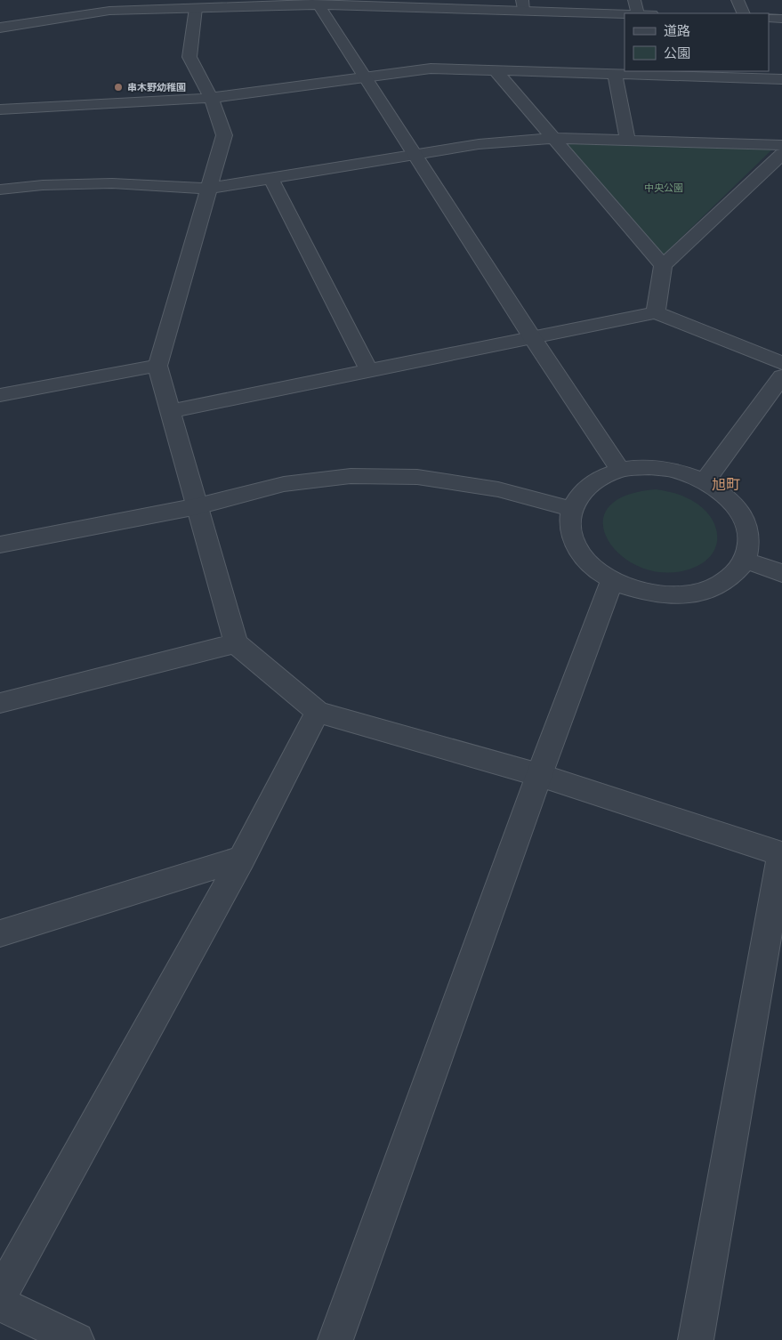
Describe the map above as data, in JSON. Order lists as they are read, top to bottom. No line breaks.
{"districts":["旭町"],"parks":["中央公園"],"places":["串木野幼稚園"],"legend":["道路","公園"]}
